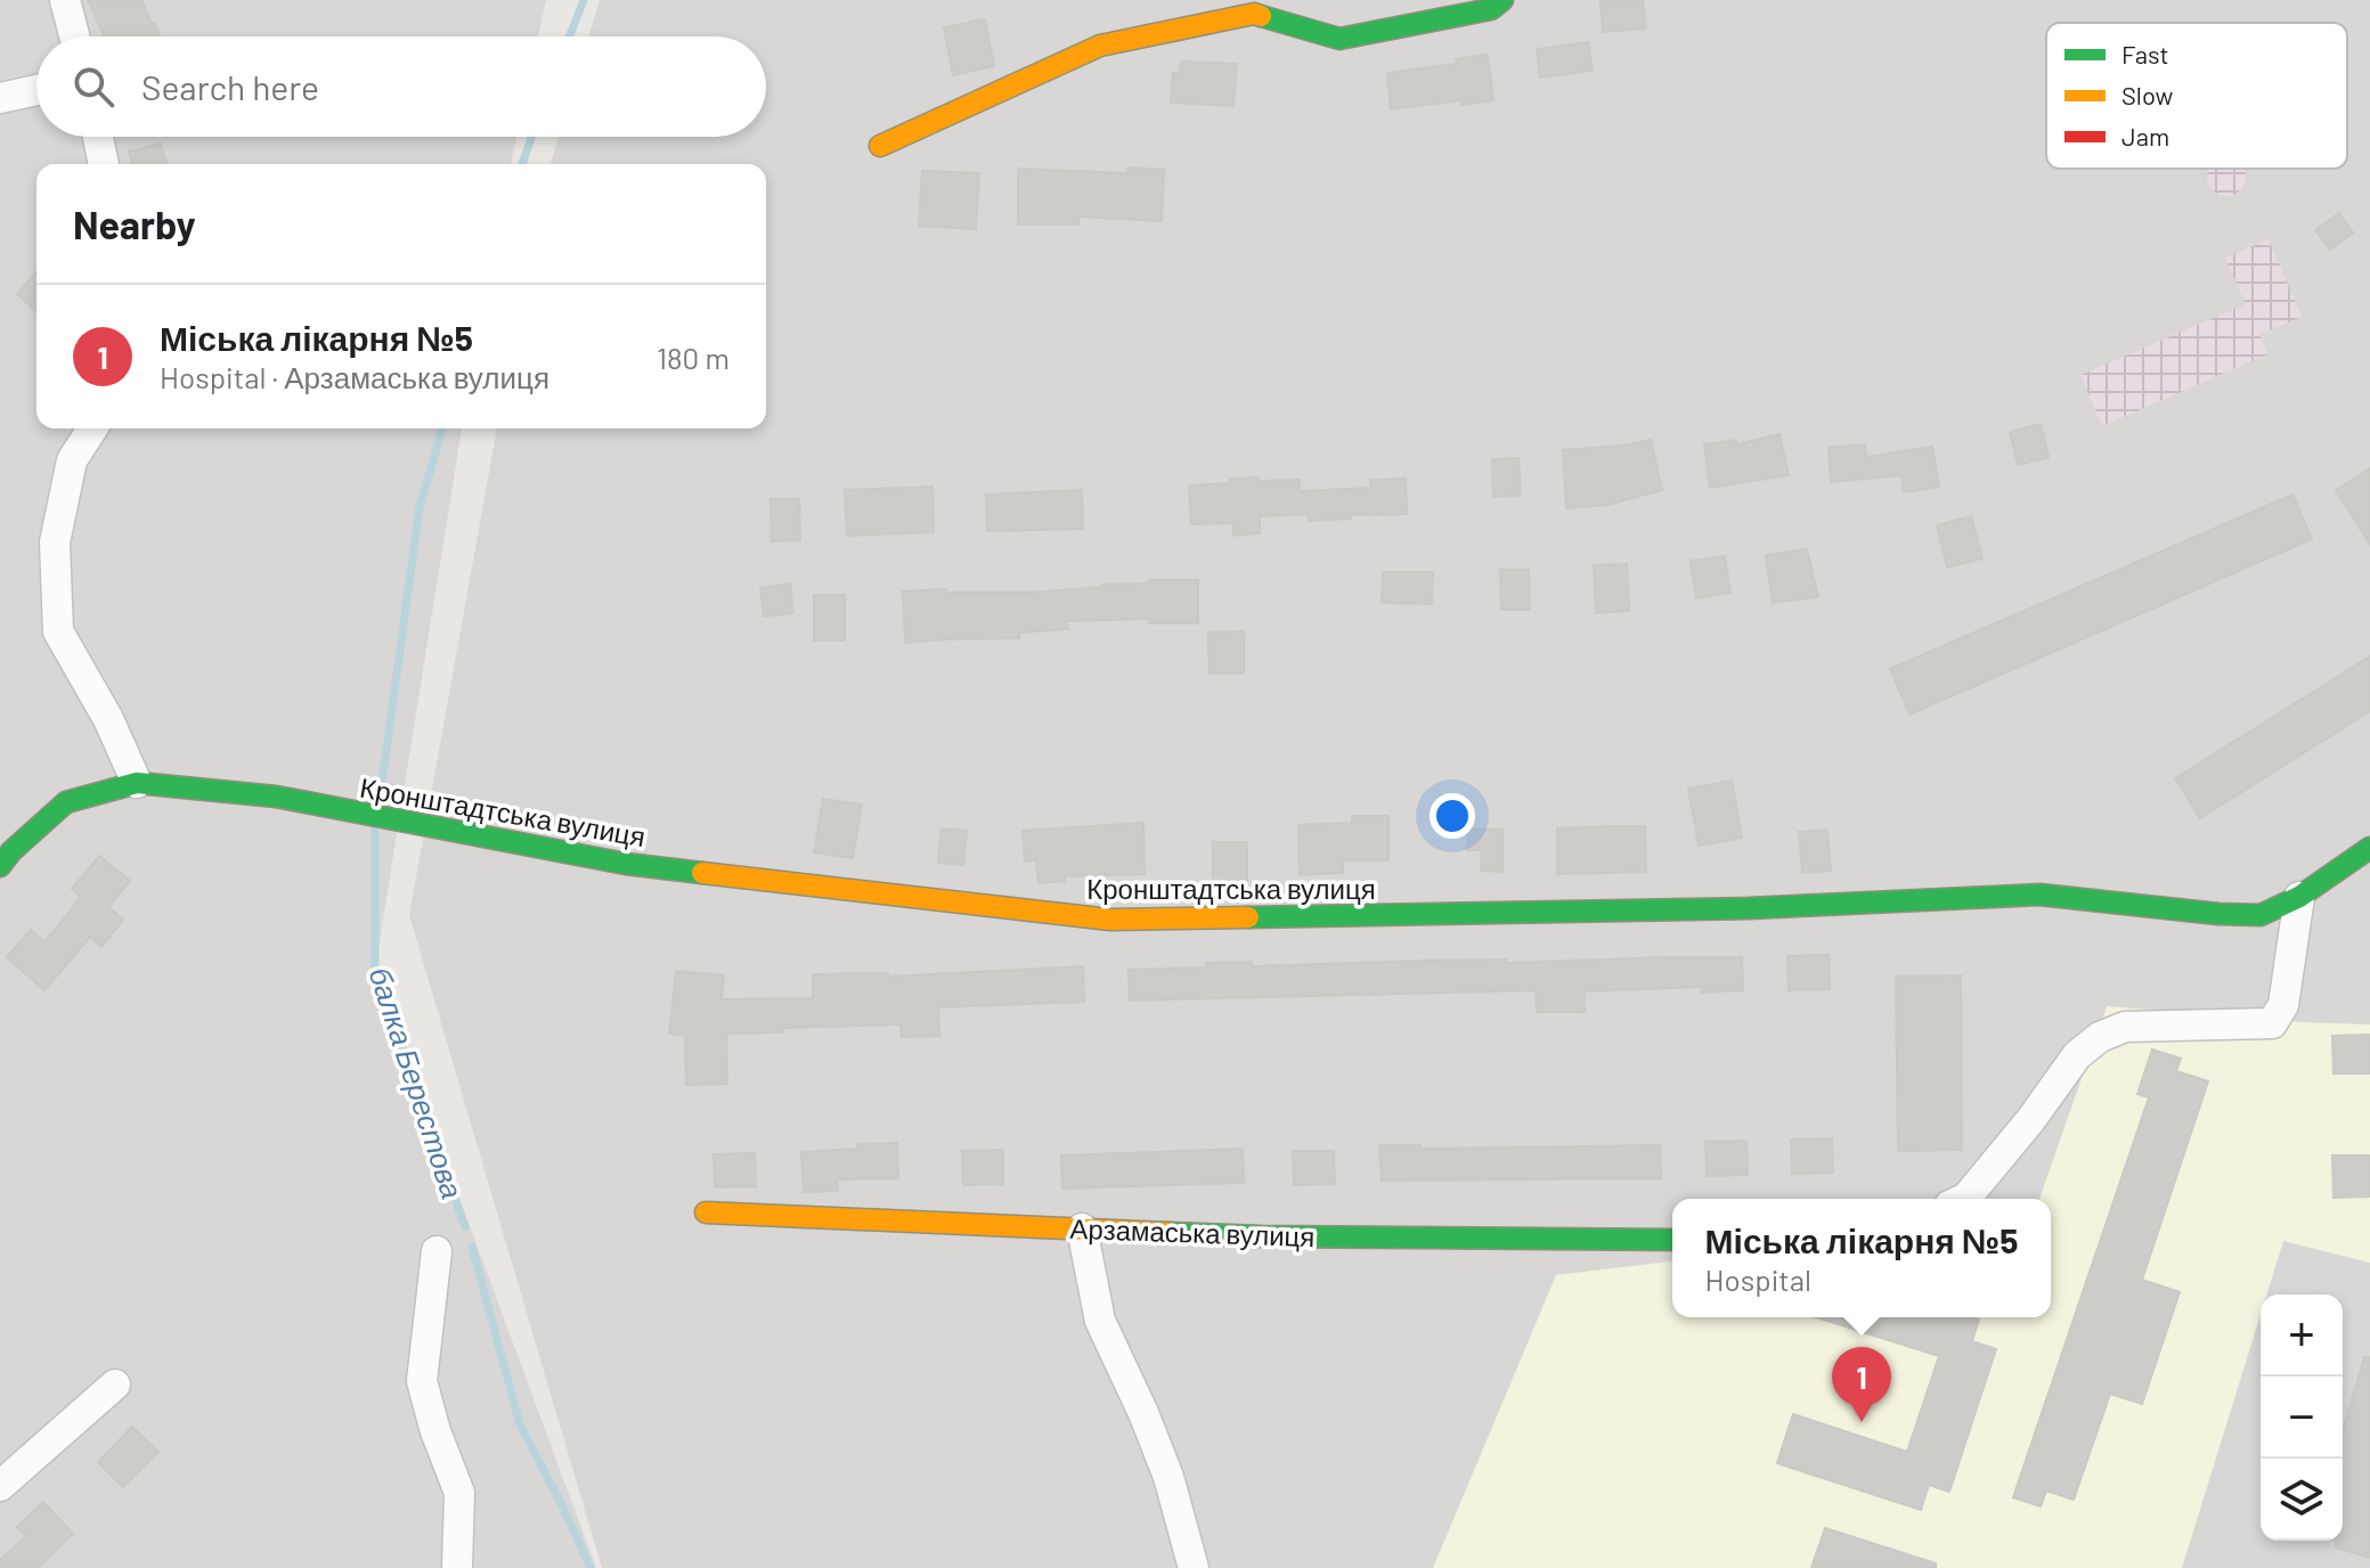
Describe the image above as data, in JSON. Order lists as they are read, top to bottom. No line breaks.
{"streets":{"street":["Кронштадтська вулиця","Арзамаська вулиця"]},"water":["балка Берестова"],"legend":["Fast","Slow","Jam"],"page":{"search":"Search here","heading":"Nearby","list":[{"mark":"1","name":"Міська лікарня №5","note":"Hospital · Арзамаська вулиця","value":"180 m"}],"popup":["Міська лікарня №5","Hospital"],"map_buttons":["+","−"],"pins":"1"}}
